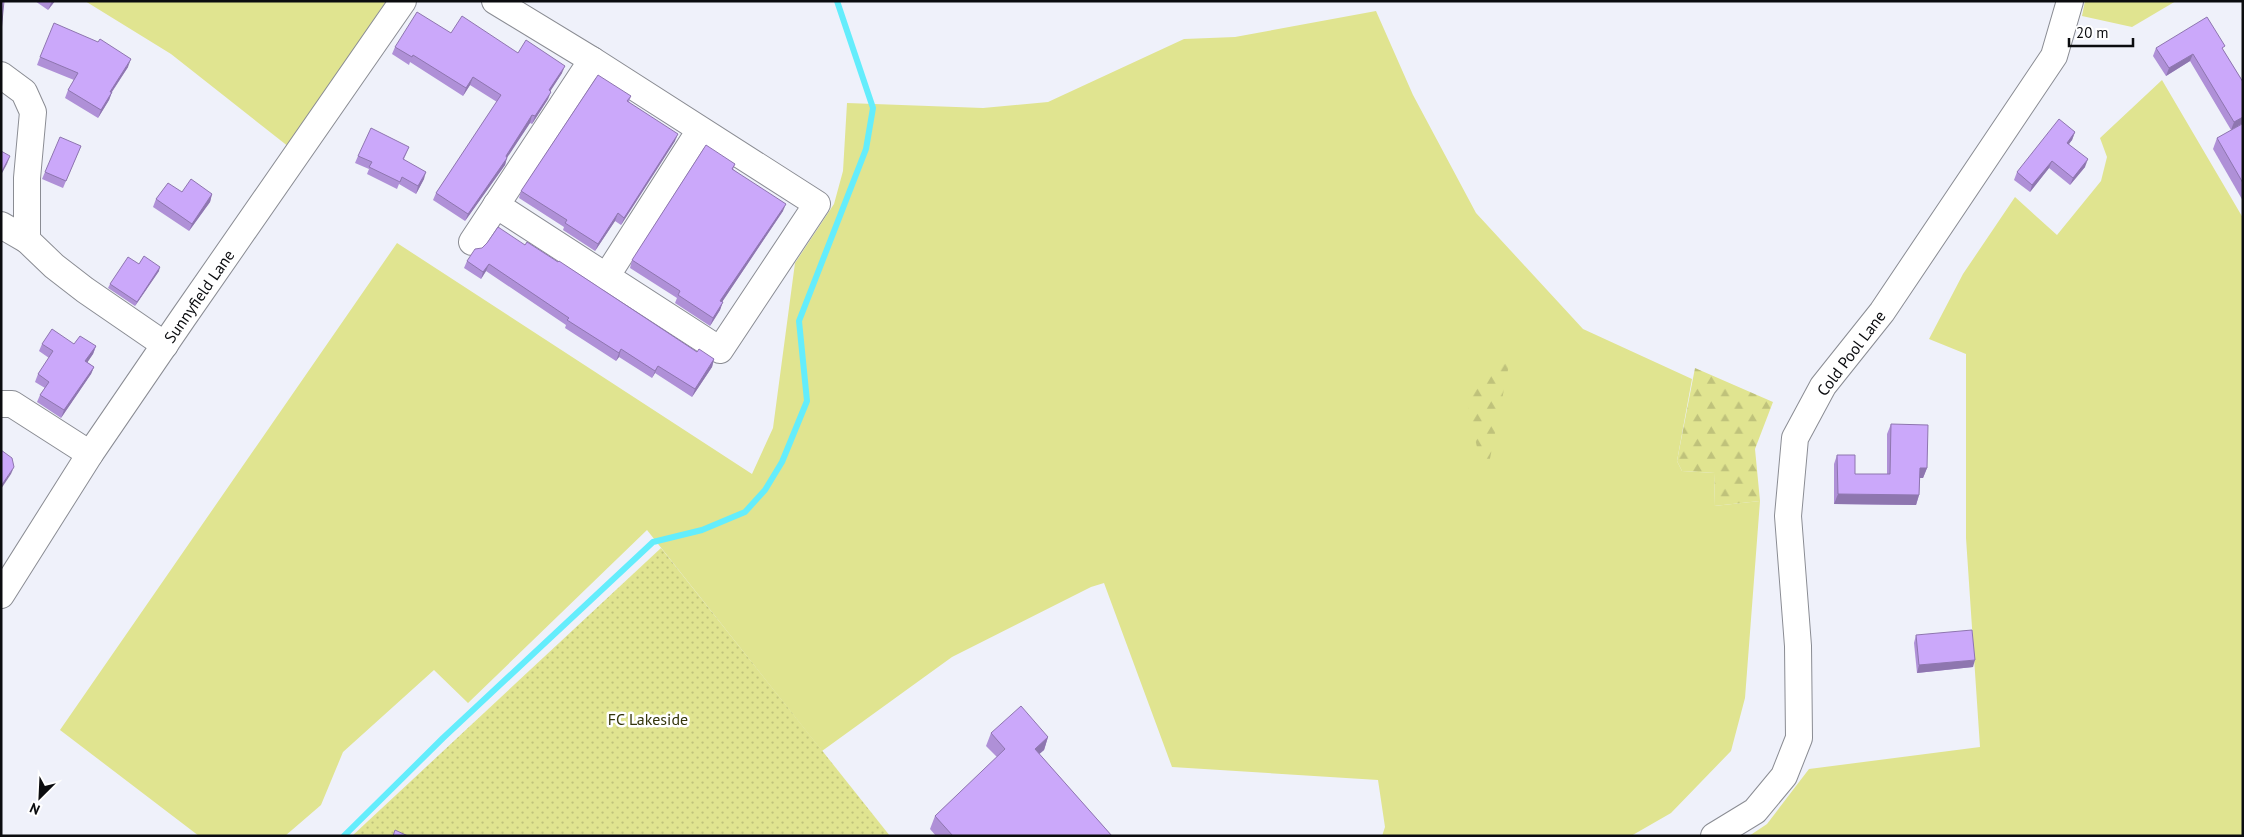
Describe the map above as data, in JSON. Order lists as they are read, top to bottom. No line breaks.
{"streets":{"street":["Sunnyfield Lane","Cold Pool Lane"]},"parks":["FC Lakeside"],"scale_bar":"20 m","north":"bottom left"}
